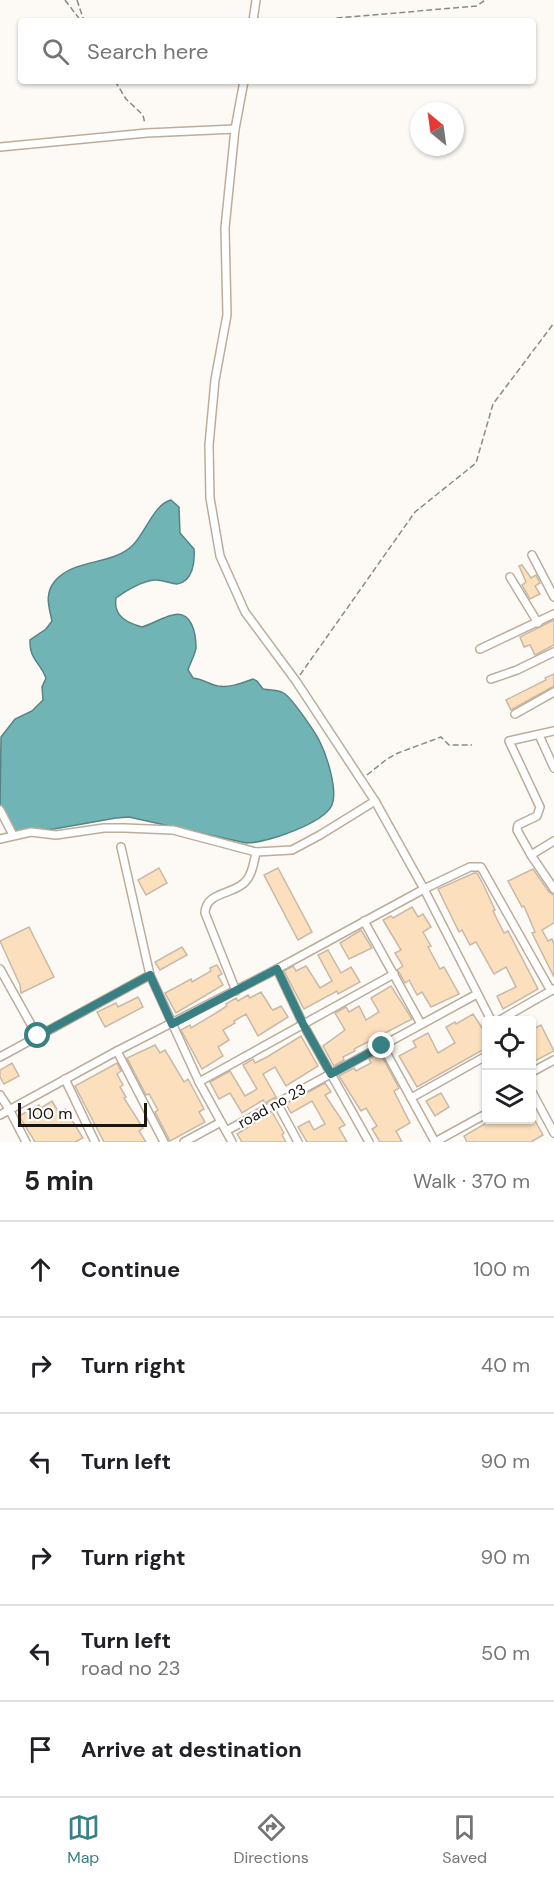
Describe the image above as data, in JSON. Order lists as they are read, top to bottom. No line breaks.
{"streets":{"street":["road no 23"]},"scale_bar":"100 m","north":"top left","page":{"search":"Search here","scale":"100 m","heading":["5 min","Walk · 370 m"],"list":[["Continue","100 m"],["Turn right","40 m"],["Turn left","90 m"],["Turn right","90 m"],["Turn left","road no 23","50 m"],"Arrive at destination"],"nav":["Map","Directions","Saved"]}}
